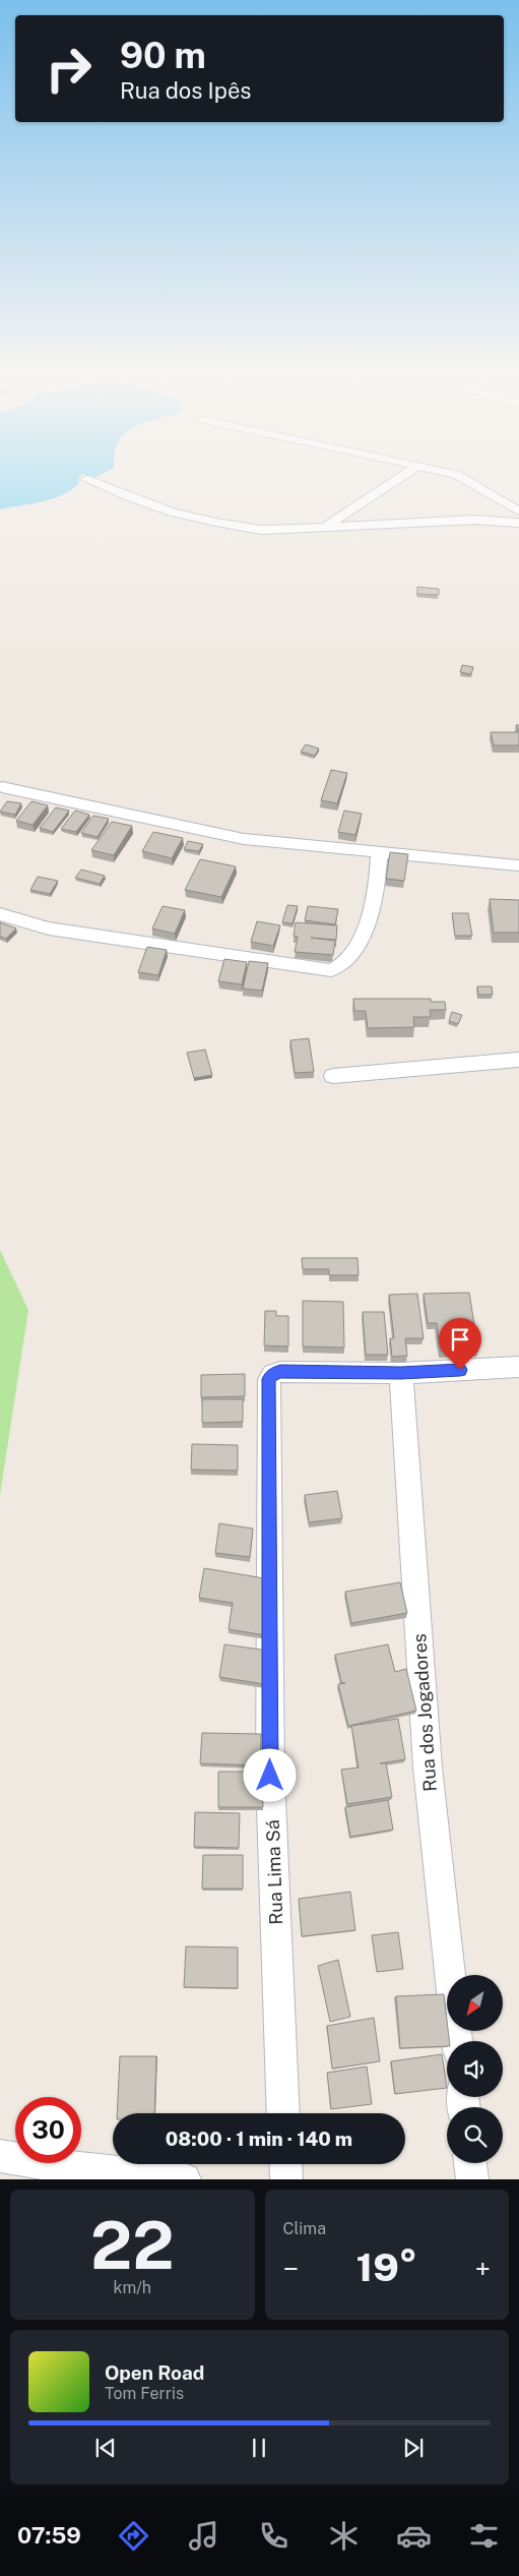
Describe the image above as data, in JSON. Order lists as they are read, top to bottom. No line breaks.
{"streets":{"street":["Rua dos Jogadores","Rua Lima Sá"]},"crossings":[["Rua dos Jogadores","Rua Lima Sá"]],"north":"bottom left","page":{"turn":["90 m","Rua dos Ipês"],"limit":"30","trip":"08:00 · 1 min · 140 m","tile":[["22","km/h"],"Clima"],"heat":["−","19°","+"],"song":["Open Road","Tom Ferris"],"tabs":"07:59"}}
